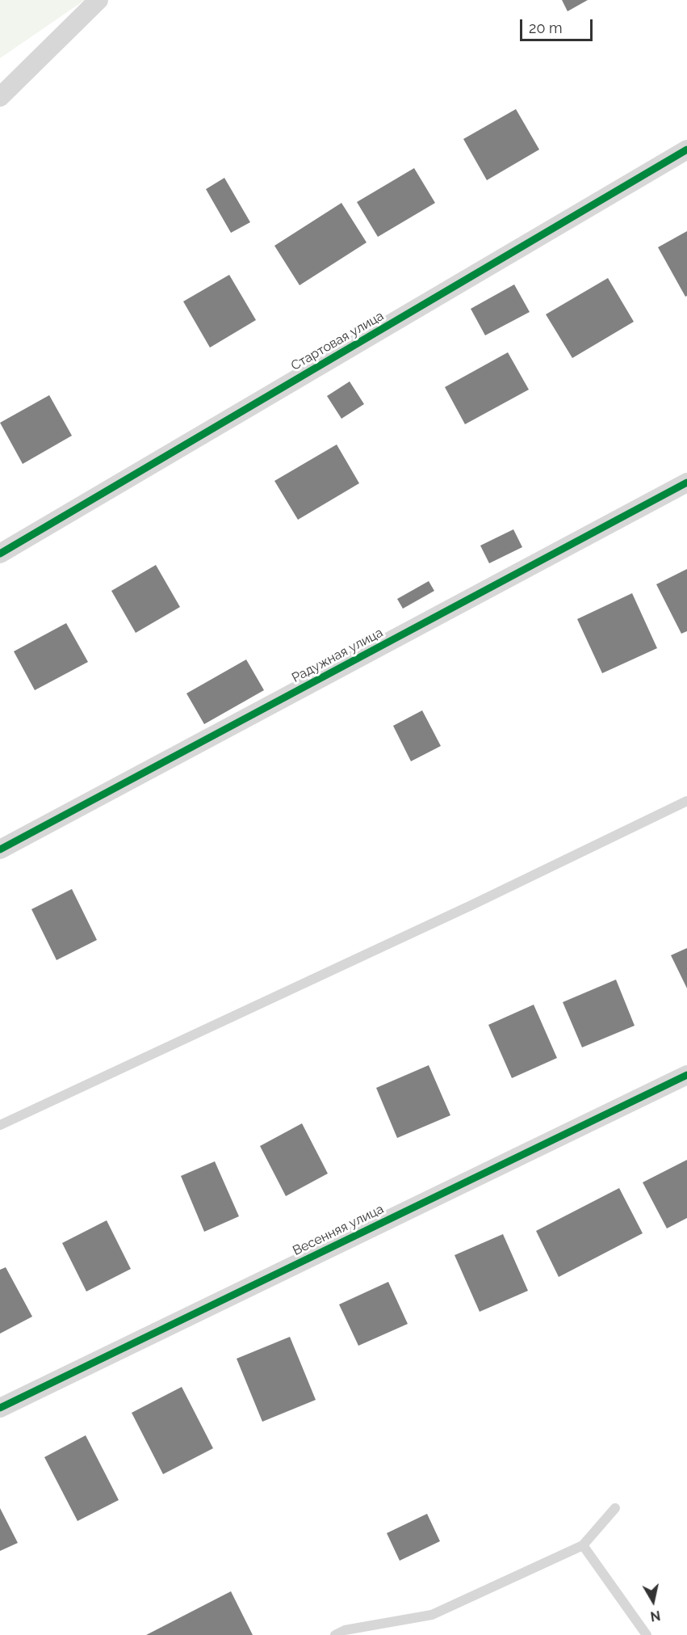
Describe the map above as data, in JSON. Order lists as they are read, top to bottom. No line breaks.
{"streets":{"street":["Стартовая улица","Радужная улица","Весенняя улица"]},"scale_bar":"20 m","north":"bottom"}
